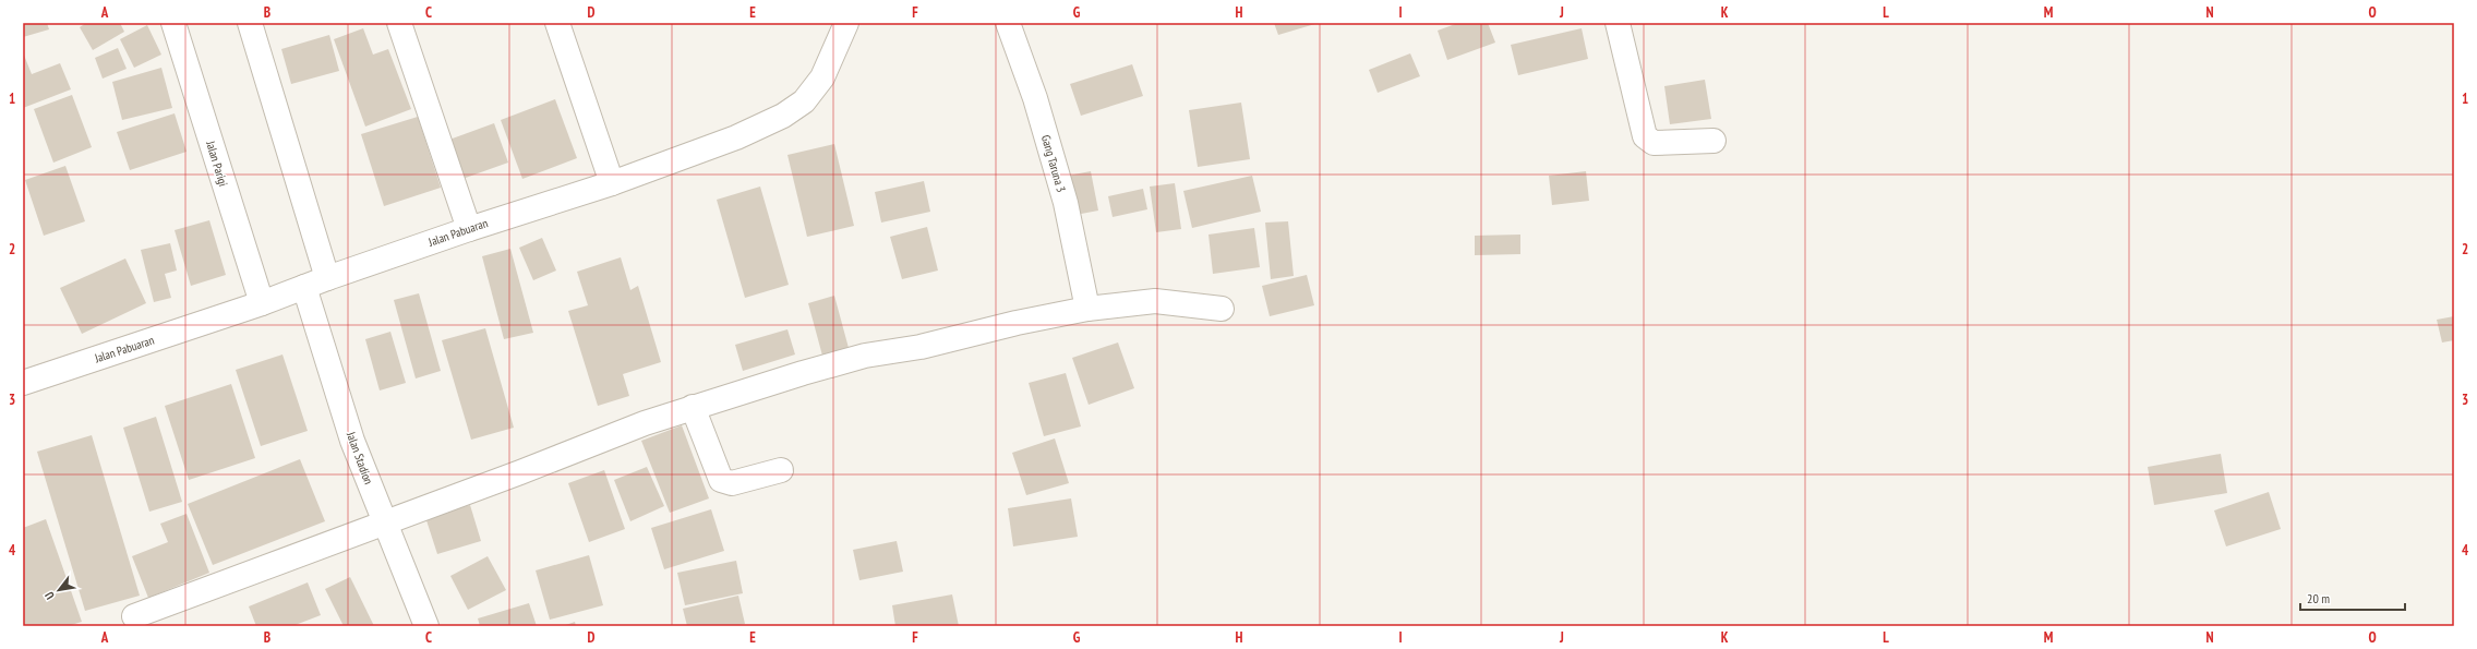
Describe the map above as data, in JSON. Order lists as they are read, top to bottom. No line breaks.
{"streets":{"street":["Jalan Parigi","Gang Taruna 3","Jalan Pabuaran","Jalan Stadion"]},"crossings":[["Jalan Parigi","Jalan Pabuaran"],["Jalan Pabuaran","Jalan Stadion"]],"scale_bar":"20 m","north":"bottom left","grid":{"columns":["A","B","C","D","E","F","G","H","I","J","K","L","M","N","O"],"rows":["1","2","3","4"]}}
